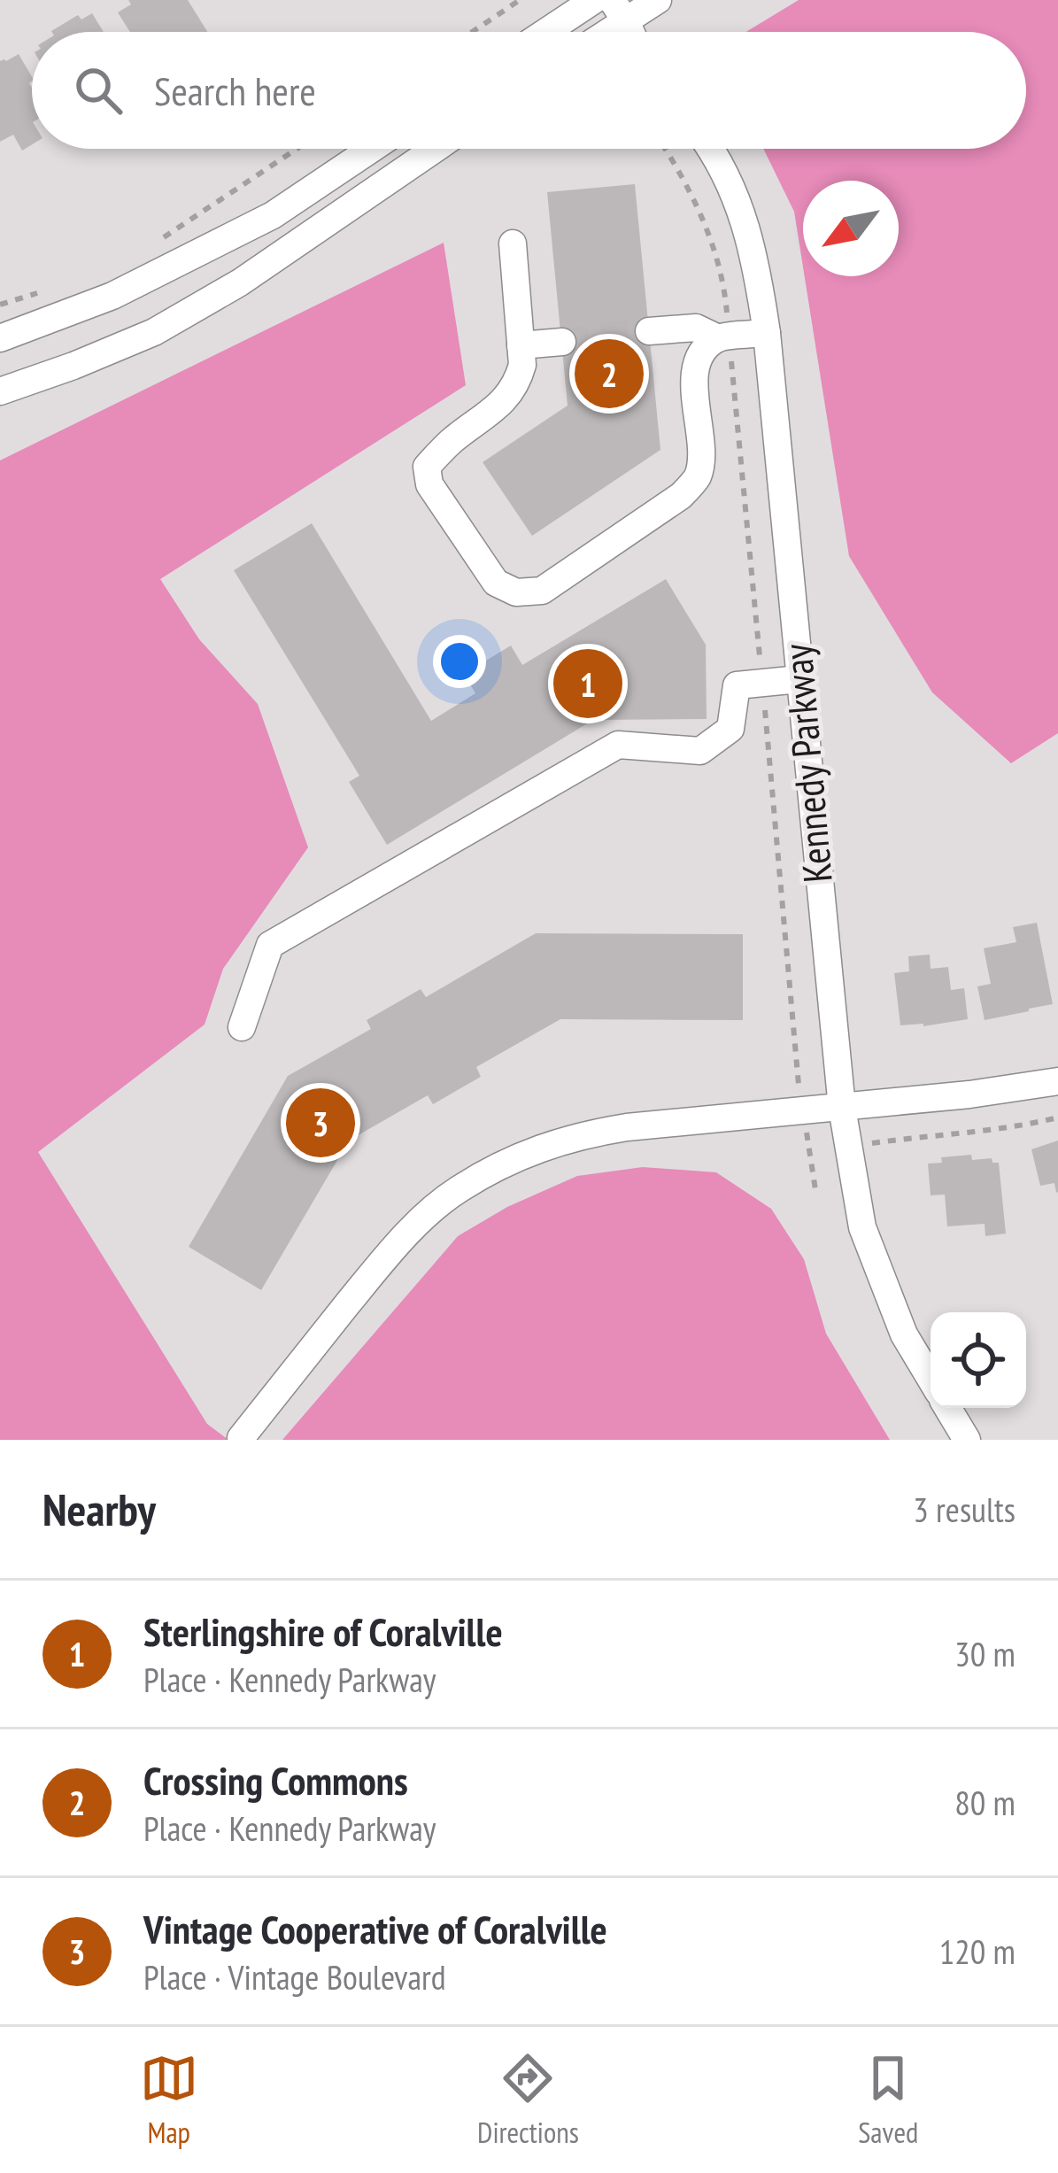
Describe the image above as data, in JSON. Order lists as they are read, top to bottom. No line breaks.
{"streets":{"street":["Kennedy Parkway"]},"north":"bottom left","page":{"search":"Search here","pins":["2","1","3"],"heading":["Nearby","3 results"],"list":[{"mark":"1","name":"Sterlingshire of Coralville","note":"Place · Kennedy Parkway","value":"30 m"},{"mark":"2","name":"Crossing Commons","note":"Place · Kennedy Parkway","value":"80 m"},{"mark":"3","name":"Vintage Cooperative of Coralville","note":"Place · Vintage Boulevard","value":"120 m"}],"nav":["Map","Directions","Saved"]}}
